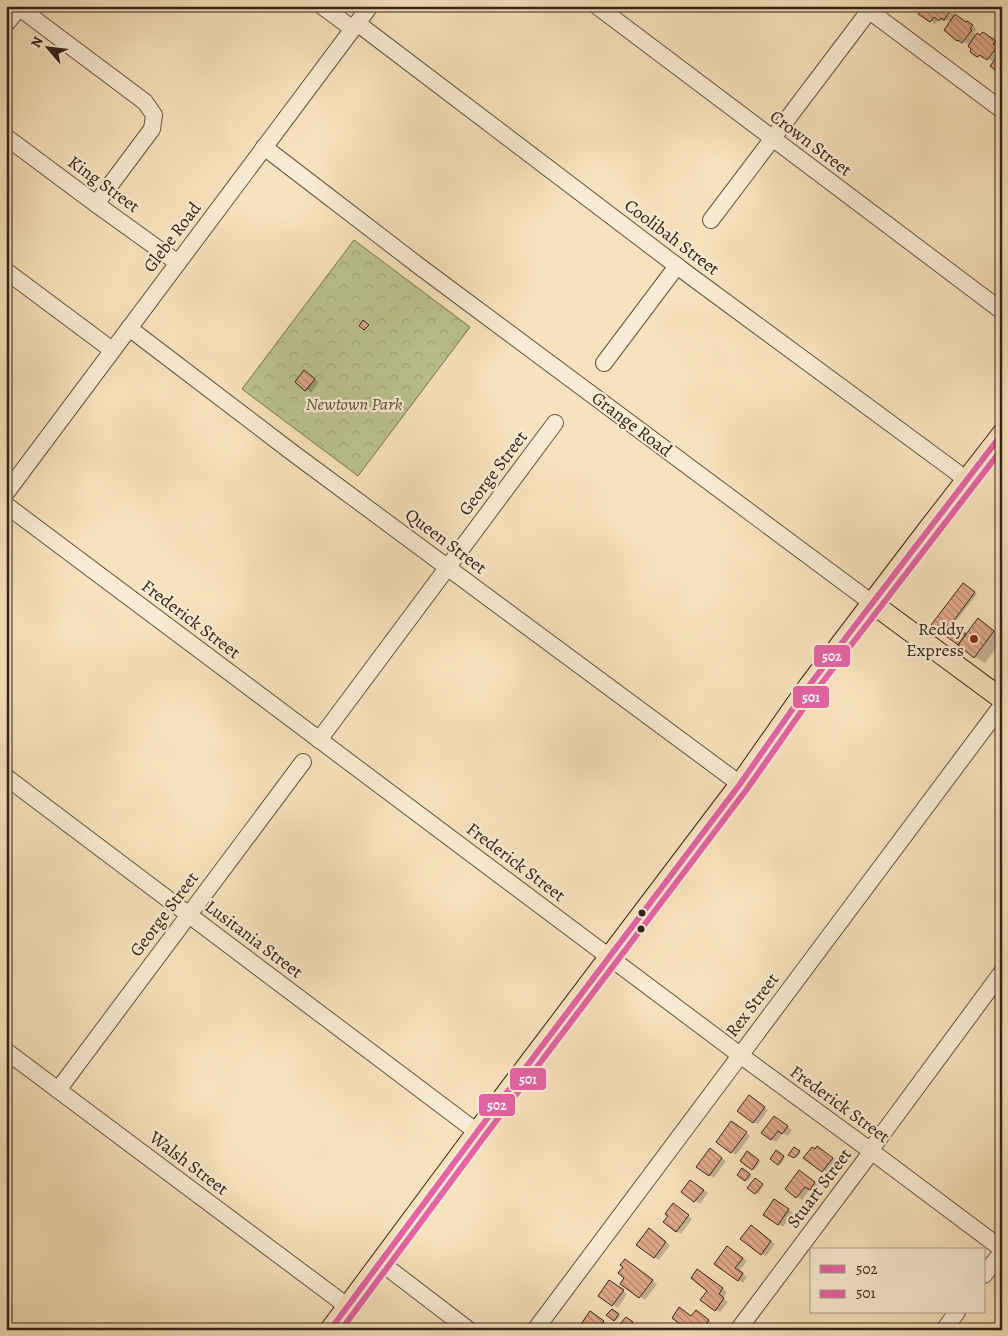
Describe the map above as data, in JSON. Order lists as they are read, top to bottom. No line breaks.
{"streets":{"main road":["Grange Road"],"street":["Crown Street","King Street","Glebe Road","Coolibah Street","George Street","Queen Street","Frederick Street","Lusitania Street","Rex Street","Walsh Street","Stuart Street"]},"crossings":[["King Street","Glebe Road"],["Glebe Road","Coolibah Street"],["Glebe Road","Grange Road"],["Glebe Road","Queen Street"],["George Street","Queen Street"],["George Street","Frederick Street"],["George Street","Lusitania Street"],["George Street","Walsh Street"],["Frederick Street","Rex Street"],["Frederick Street","Stuart Street"]],"parks":["Newtown Park"],"places":["Reddy Express"],"lines":["transit line 502","transit line 501"],"legend":["502","501"],"north":"top left"}
